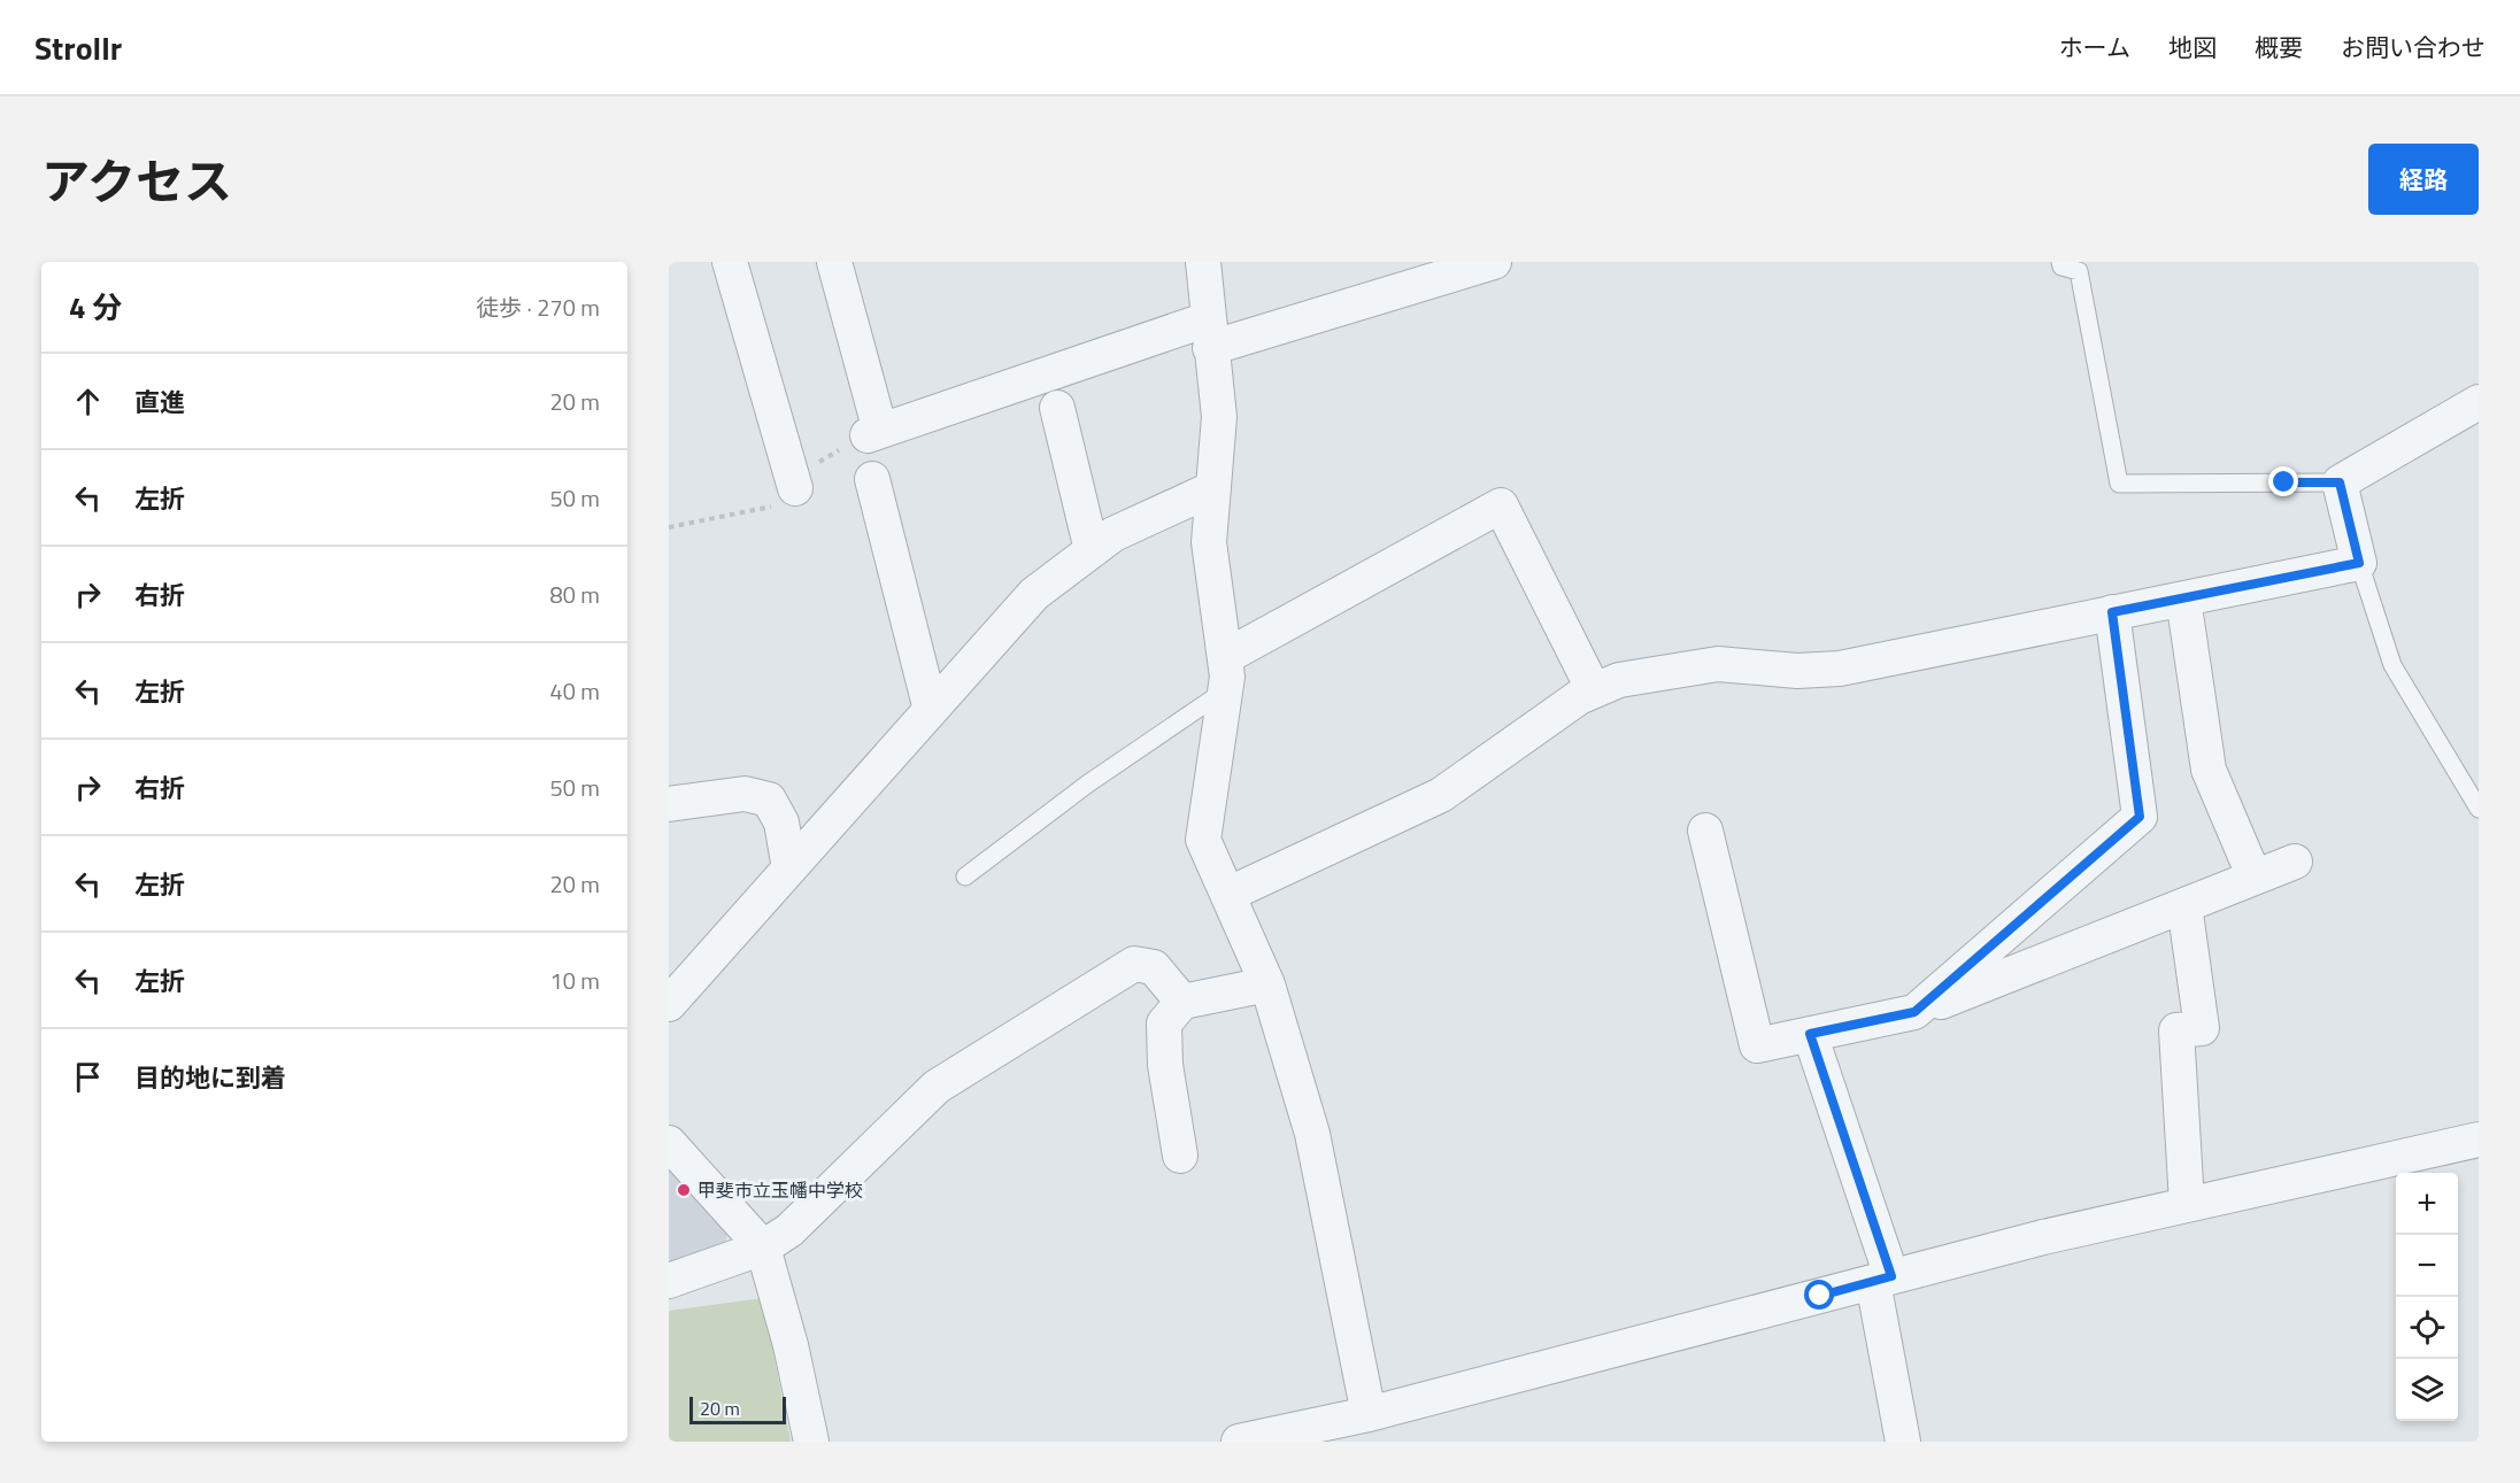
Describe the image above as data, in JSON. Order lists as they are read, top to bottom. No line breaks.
{"places":["甲斐市立玉幡中学校"],"scale_bar":"20 m","page":{"header":"Strollr","nav":["ホーム","地図","概要","お問い合わせ"],"title":"アクセス","buttons":"経路","heading":["4 分","徒歩 · 270 m"],"list":[["直進","20 m"],["左折","50 m"],["右折","80 m"],["左折","40 m"],["右折","50 m"],["左折","20 m"],["左折","10 m"],"目的地に到着"],"map_buttons":["+","−"],"scale":"20 m"}}
